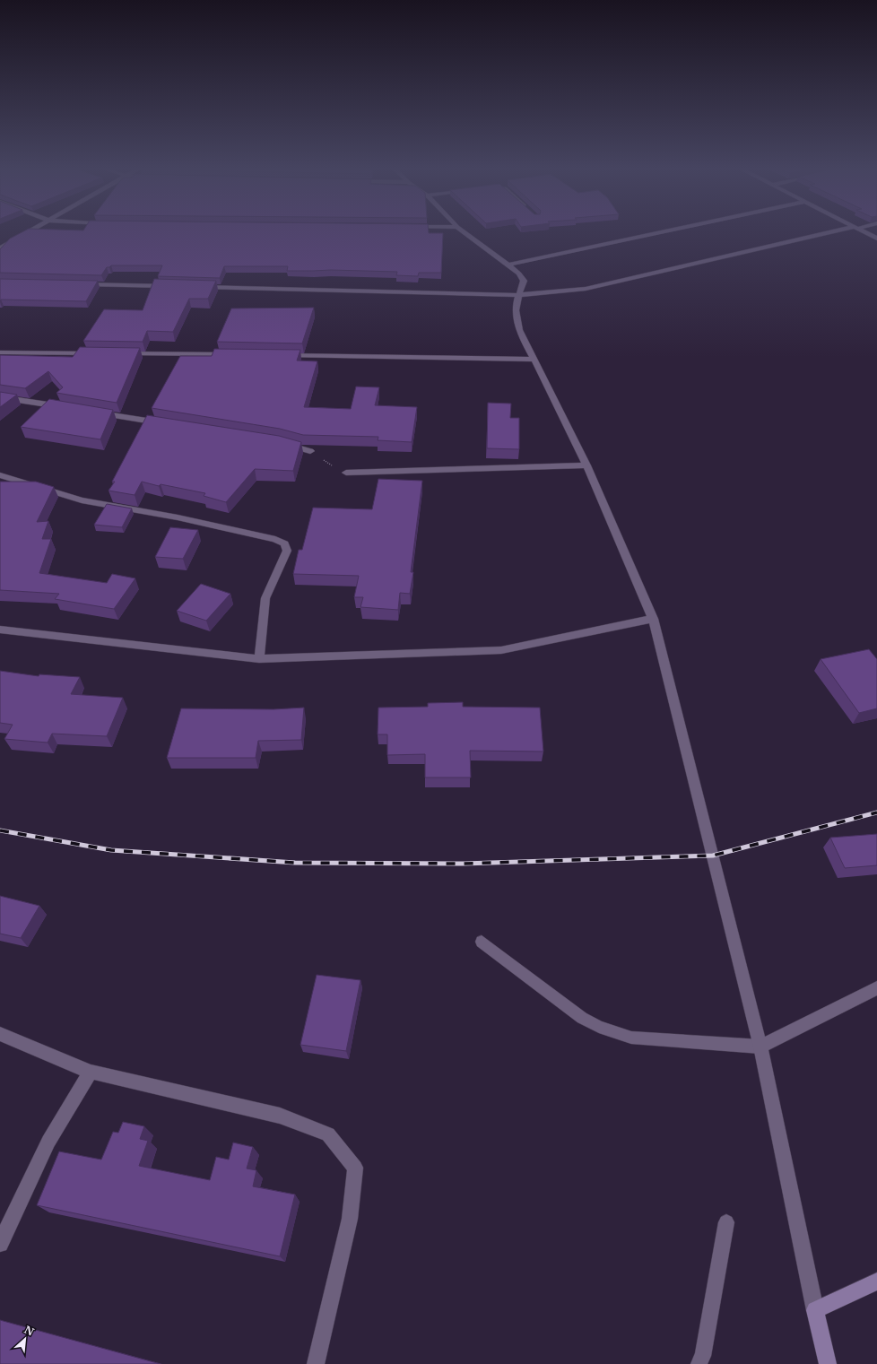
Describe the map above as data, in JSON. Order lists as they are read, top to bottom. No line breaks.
{"north":"top right"}
